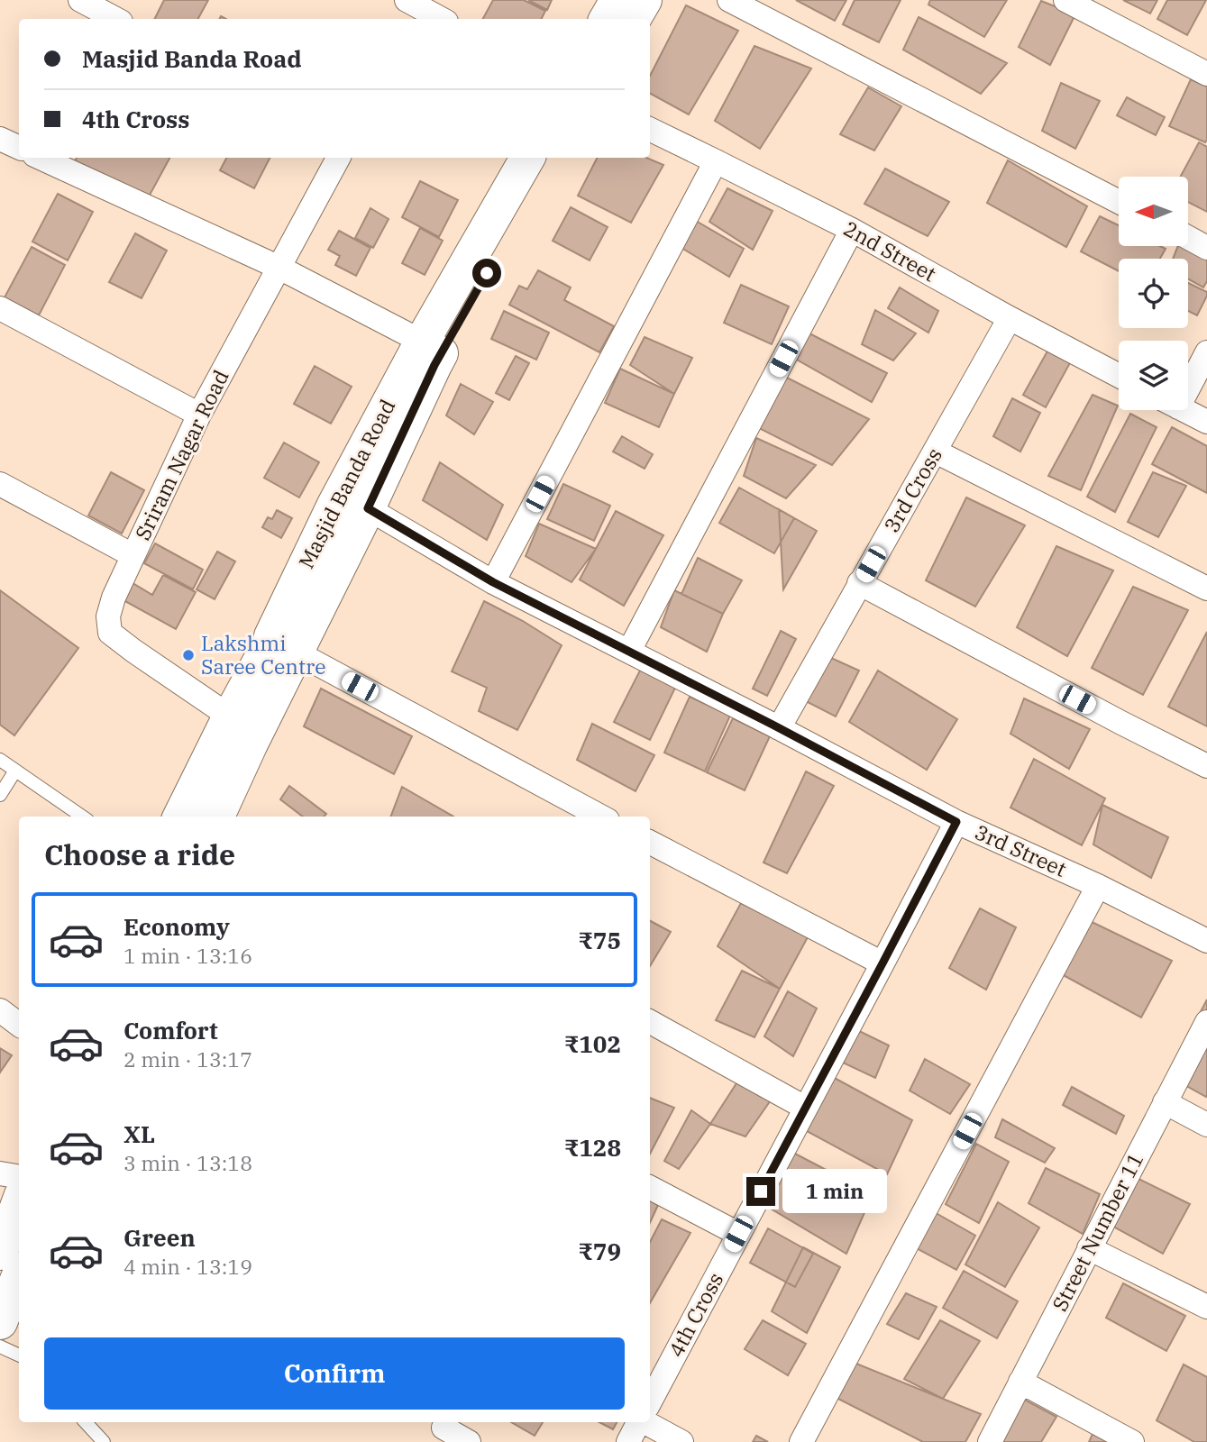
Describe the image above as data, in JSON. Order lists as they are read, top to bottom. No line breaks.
{"streets":{"main road":["Masjid Banda Road"],"street":["2nd Street","Sriram Nagar Road","3rd Cross","3rd Street","Street Number 11","4th Cross"]},"crossings":[["2nd Street","3rd Cross"],["Sriram Nagar Road","Masjid Banda Road"],["Masjid Banda Road","3rd Street"],["3rd Cross","3rd Street"],["3rd Street","4th Cross"]],"places":["Lakshmi Saree Centre"],"north":"left","page":{"banner":["Masjid Banda Road","4th Cross"],"heading":"Choose a ride","list":[{"name":"Economy","note":"1 min · 13:16","value":"₹75"},{"name":"Comfort","note":"2 min · 13:17","value":"₹102"},{"name":"XL","note":"3 min · 13:18","value":"₹128"},{"name":"Green","note":"4 min · 13:19","value":"₹79"}],"bubble":"1 min","buttons":"Confirm"}}
